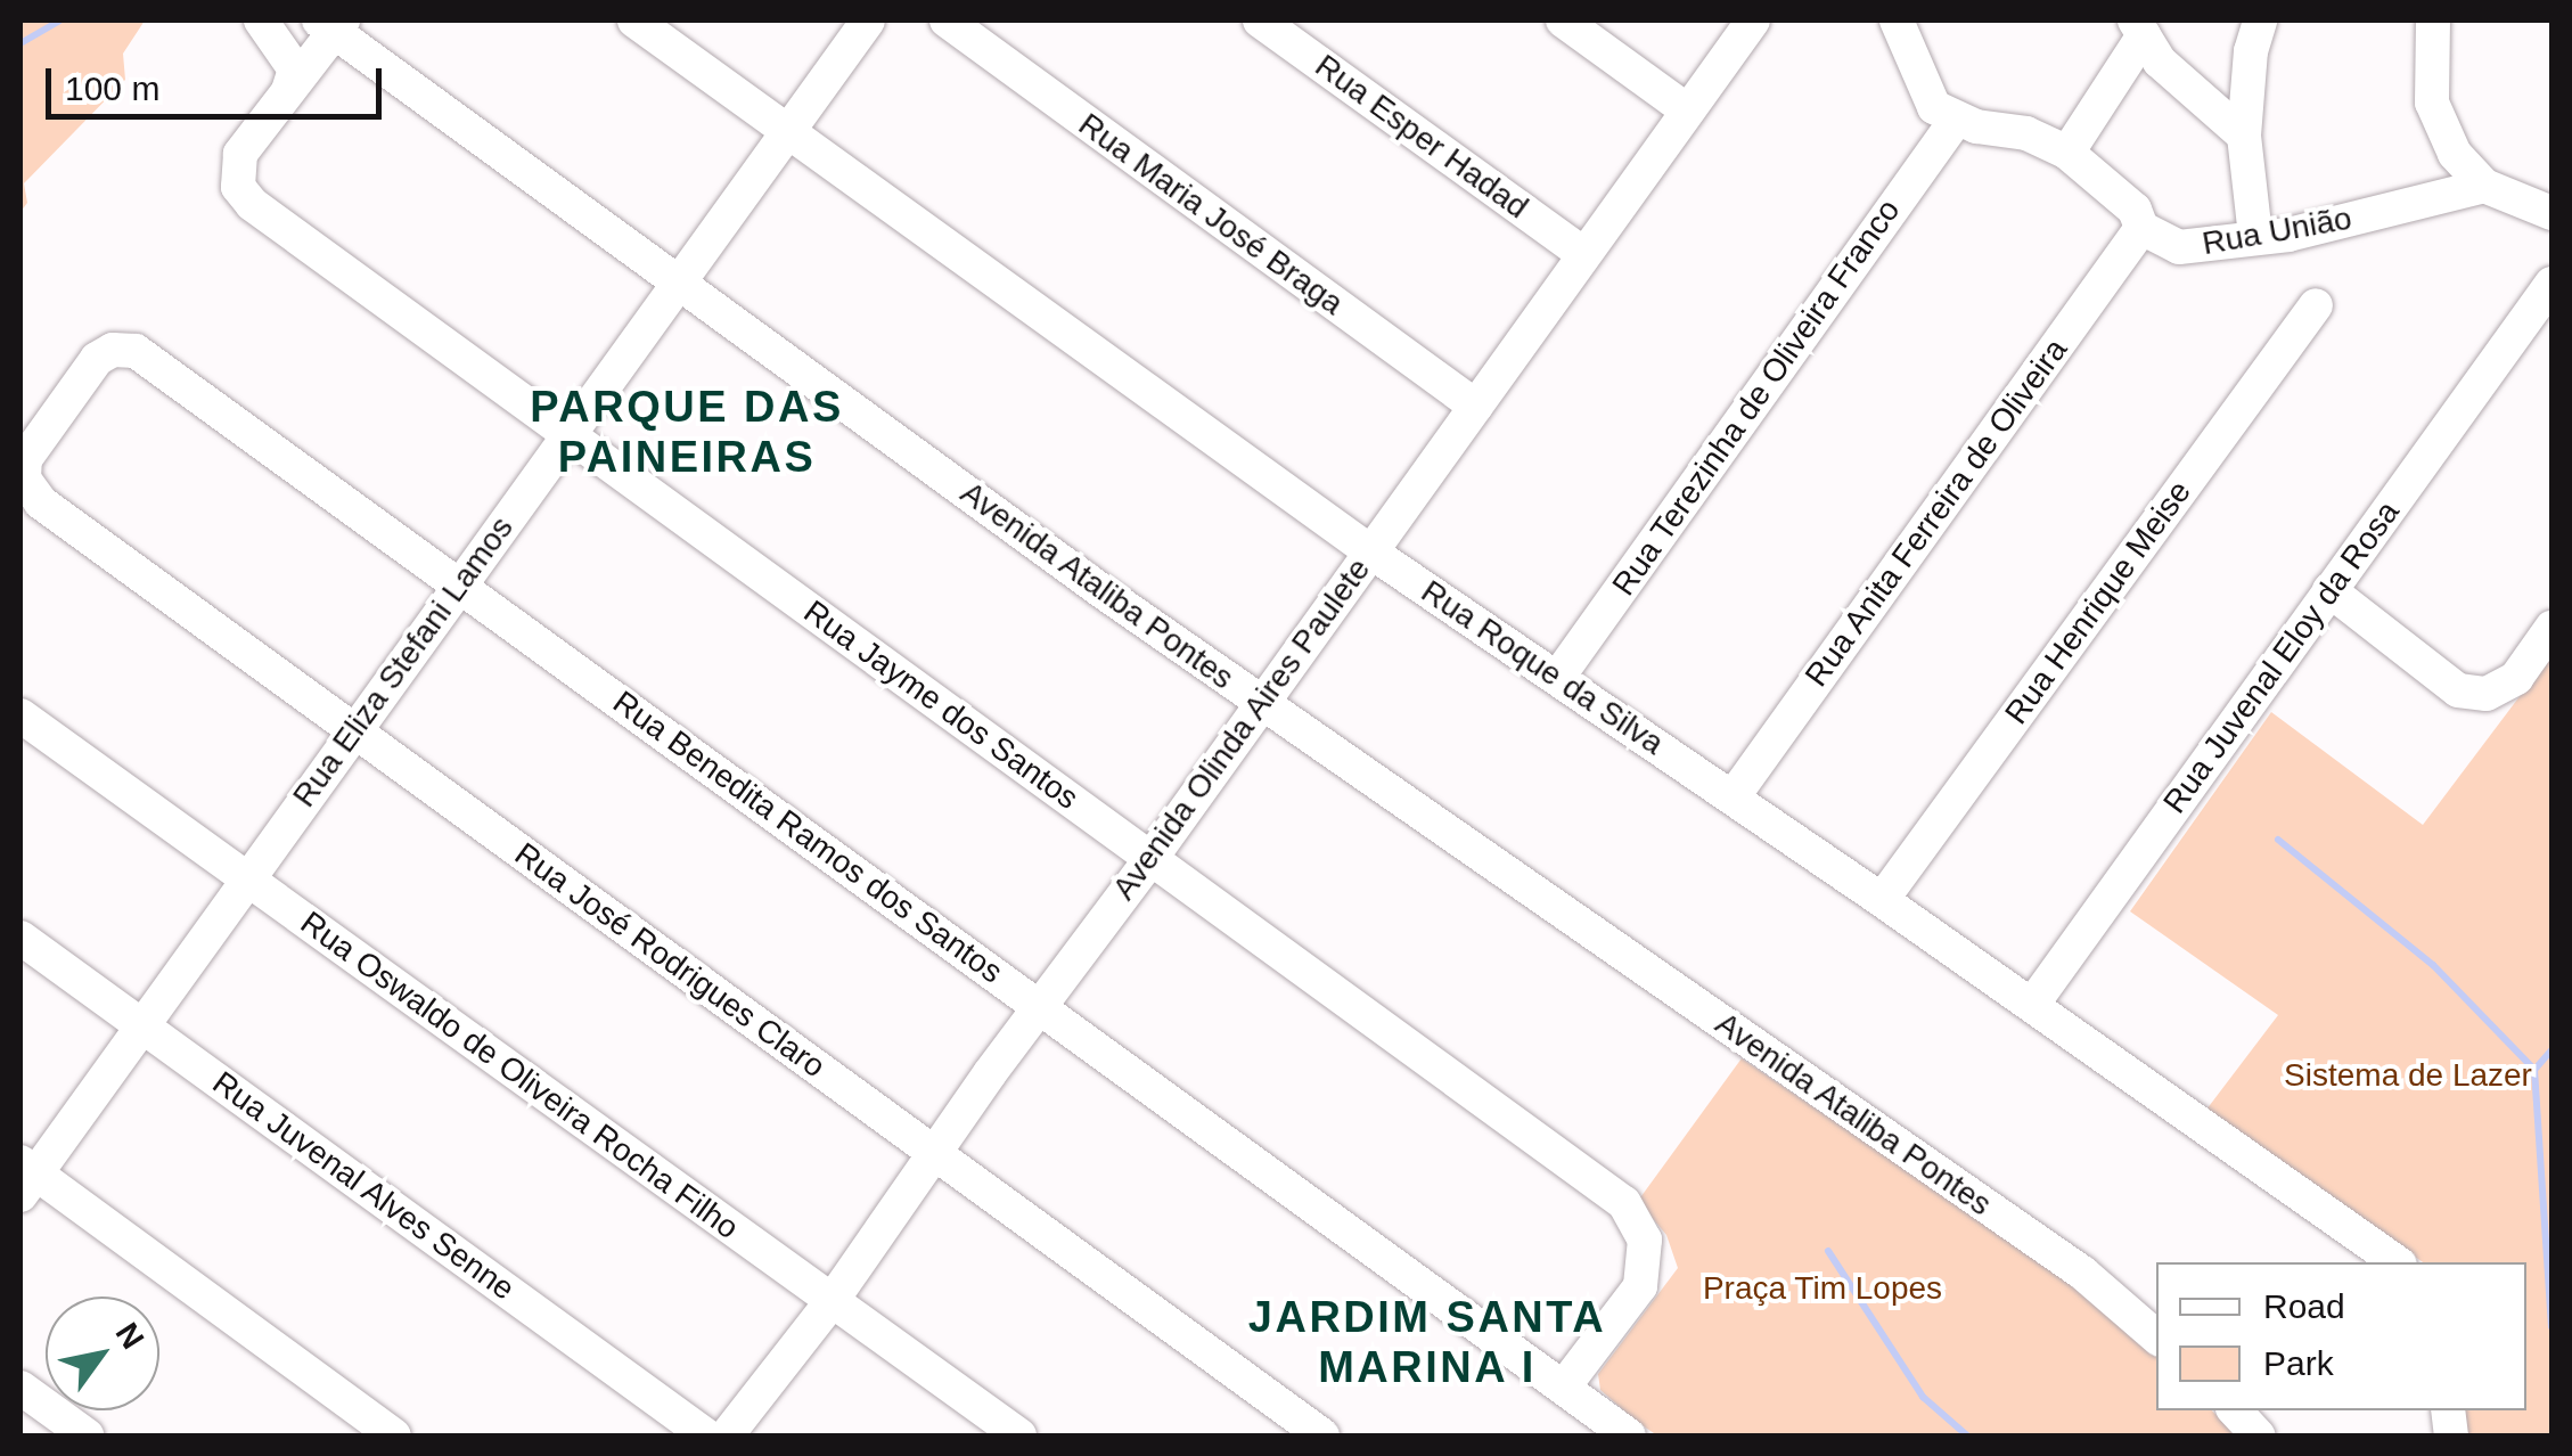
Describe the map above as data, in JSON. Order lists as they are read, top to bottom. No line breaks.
{"streets":{"street":["Rua Esper Hadad","Rua Maria José Braga","Rua União","Rua Terezinha de Oliveira Franco","Rua Anita Ferreira de Oliveira","Avenida Ataliba Pontes","Rua Henrique Meise","Rua Juvenal Eloy da Rosa","Rua Eliza Stefani Lamos","Rua Roque da Silva","Rua Jayme dos Santos","Avenida Olinda Aires Paulete","Rua Benedita Ramos dos Santos","Rua José Rodrigues Claro","Rua Oswaldo de Oliveira Rocha Filho","Rua Juvenal Alves Senne"]},"crossings":[["Rua Esper Hadad","Avenida Olinda Aires Paulete"],["Rua Maria José Braga","Avenida Olinda Aires Paulete"],["Rua União","Rua Anita Ferreira de Oliveira"],["Rua Terezinha de Oliveira Franco","Rua Roque da Silva"],["Rua Anita Ferreira de Oliveira","Rua Roque da Silva"],["Avenida Ataliba Pontes","Rua Eliza Stefani Lamos"],["Avenida Ataliba Pontes","Rua Jayme dos Santos"],["Avenida Ataliba Pontes","Avenida Olinda Aires Paulete"],["Rua Henrique Meise","Rua Roque da Silva"],["Rua Juvenal Eloy da Rosa","Rua Roque da Silva"],["Rua Eliza Stefani Lamos","Rua Roque da Silva"],["Rua Eliza Stefani Lamos","Rua Jayme dos Santos"],["Rua Eliza Stefani Lamos","Rua Benedita Ramos dos Santos"],["Rua Eliza Stefani Lamos","Rua José Rodrigues Claro"],["Rua Eliza Stefani Lamos","Rua Oswaldo de Oliveira Rocha Filho"],["Rua Eliza Stefani Lamos","Rua Juvenal Alves Senne"],["Rua Roque da Silva","Avenida Olinda Aires Paulete"],["Rua Jayme dos Santos","Avenida Olinda Aires Paulete"],["Rua Jayme dos Santos","Rua Benedita Ramos dos Santos"],["Avenida Olinda Aires Paulete","Rua Benedita Ramos dos Santos"],["Avenida Olinda Aires Paulete","Rua José Rodrigues Claro"],["Avenida Olinda Aires Paulete","Rua Oswaldo de Oliveira Rocha Filho"],["Rua Benedita Ramos dos Santos","Rua José Rodrigues Claro"]],"districts":["PARQUE DAS PAINEIRAS","JARDIM SANTA MARINA I"],"parks":["Sistema de Lazer","Praça Tim Lopes"],"legend":["Road","Park"],"scale_bar":"100 m","north":"top right"}
